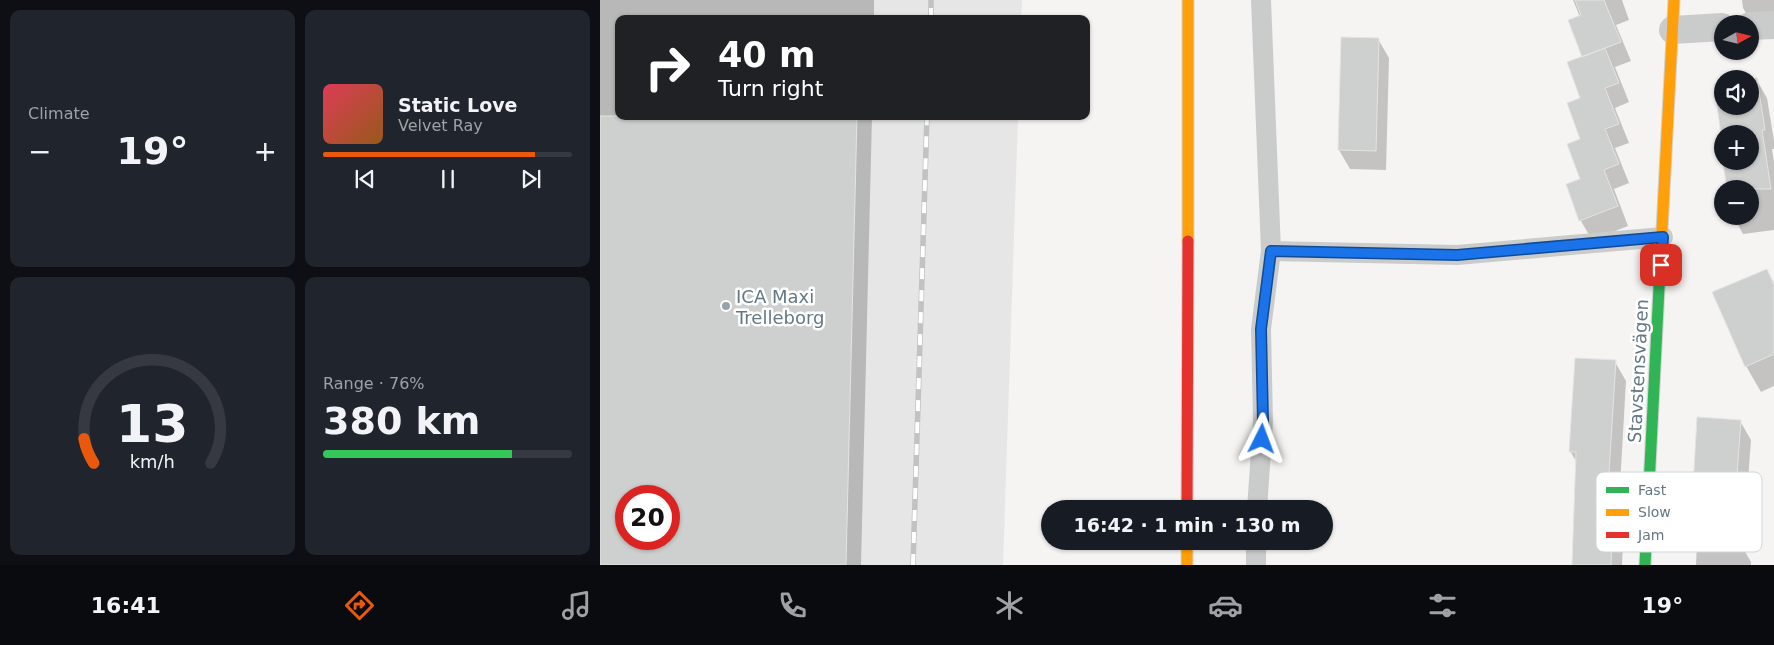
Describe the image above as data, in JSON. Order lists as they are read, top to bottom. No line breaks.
{"streets":{"main road":["Stavstensvägen"]},"places":["ICA Maxi Trelleborg"],"legend":["Fast","Slow","Jam"],"north":"right","page":{"tile":["Climate",["Range · 76%","380 km"]],"map_buttons":["+","−"],"turn":["40 m","Turn right"],"song":["Static Love","Velvet Ray"],"heat":["−","19°","+"],"limit":"20","trip":"16:42 · 1 min · 130 m","tabs":["16:41","19°"],"gauge":["13","km/h"]}}
